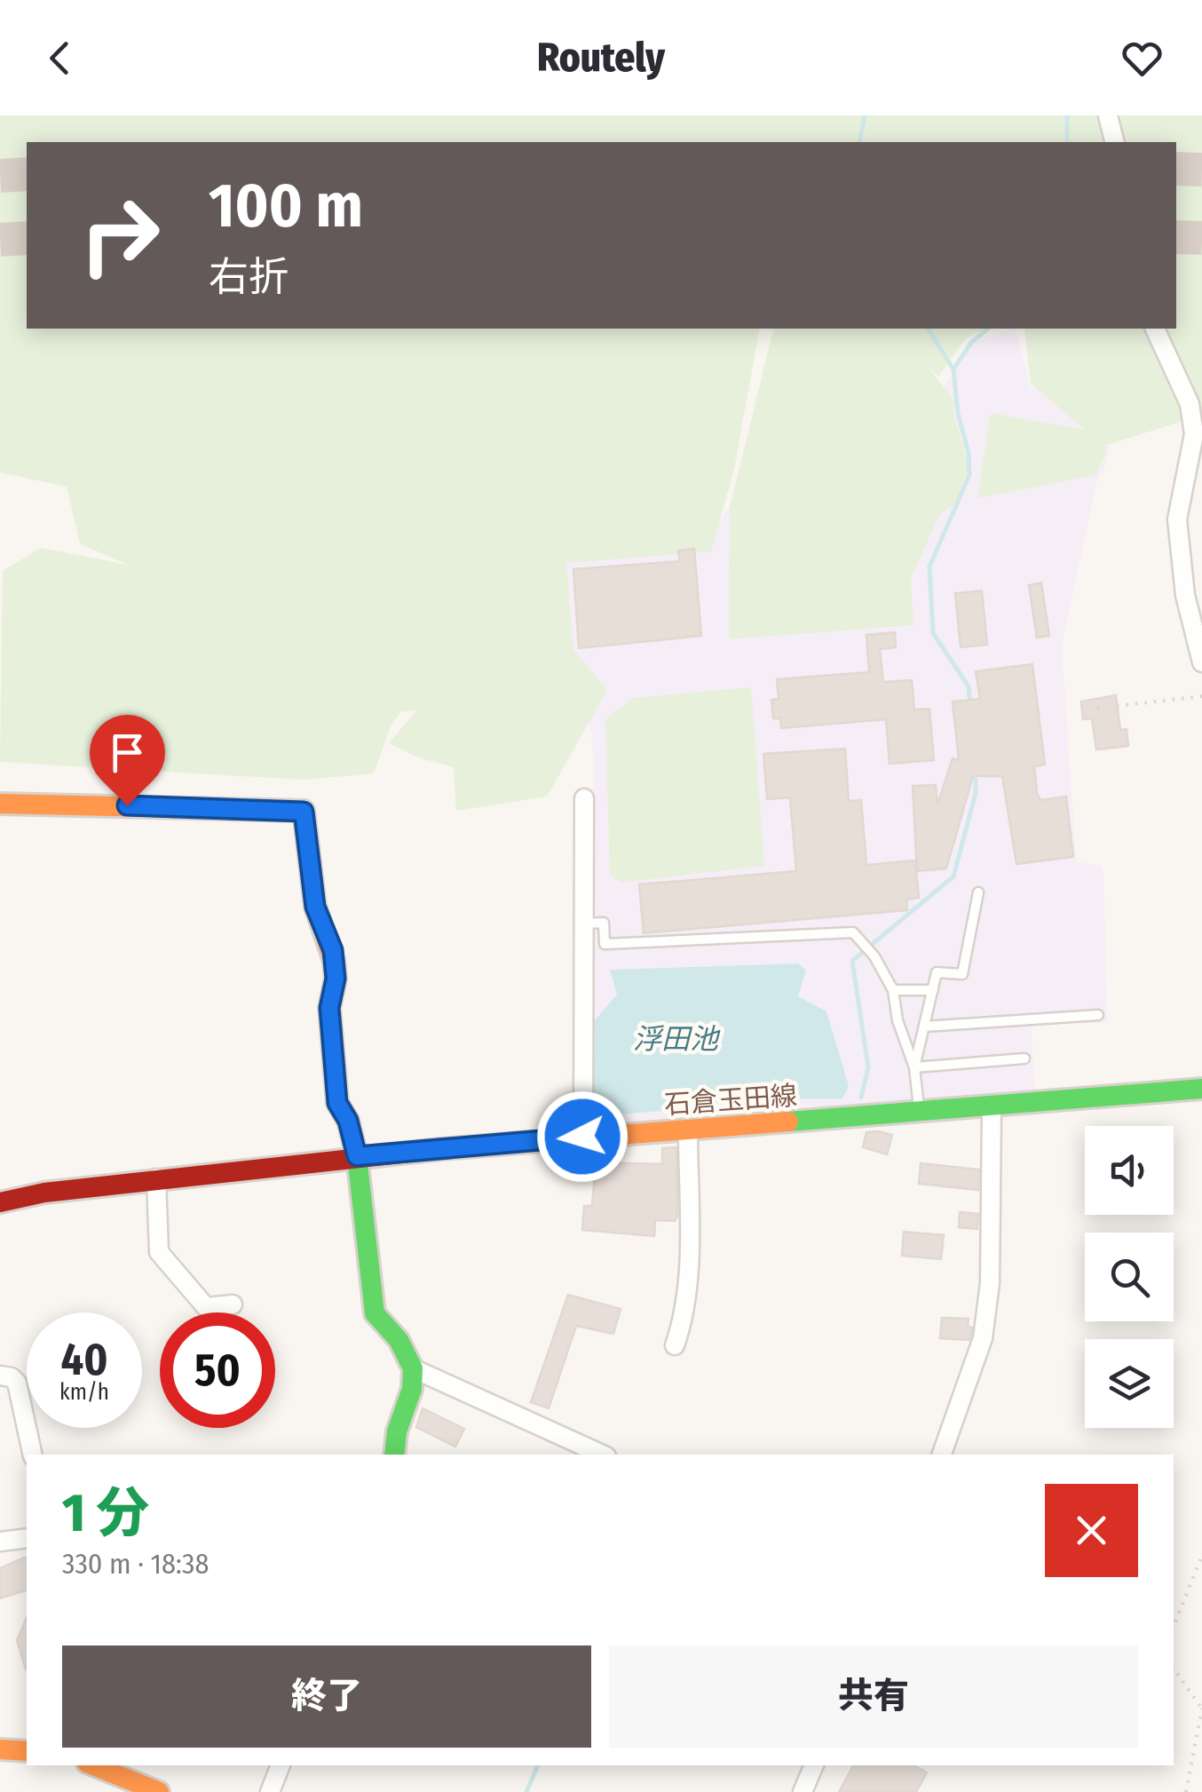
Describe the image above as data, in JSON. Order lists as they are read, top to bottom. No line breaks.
{"streets":{"main road":["石倉玉田線"]},"water":["浮田池"],"page":{"header":"Routely","turn":["100 m","右折"],"speed":"40 km/h","limit":"50","heading":["1 分","330 m · 18:38"],"buttons":["終了","共有"]}}
